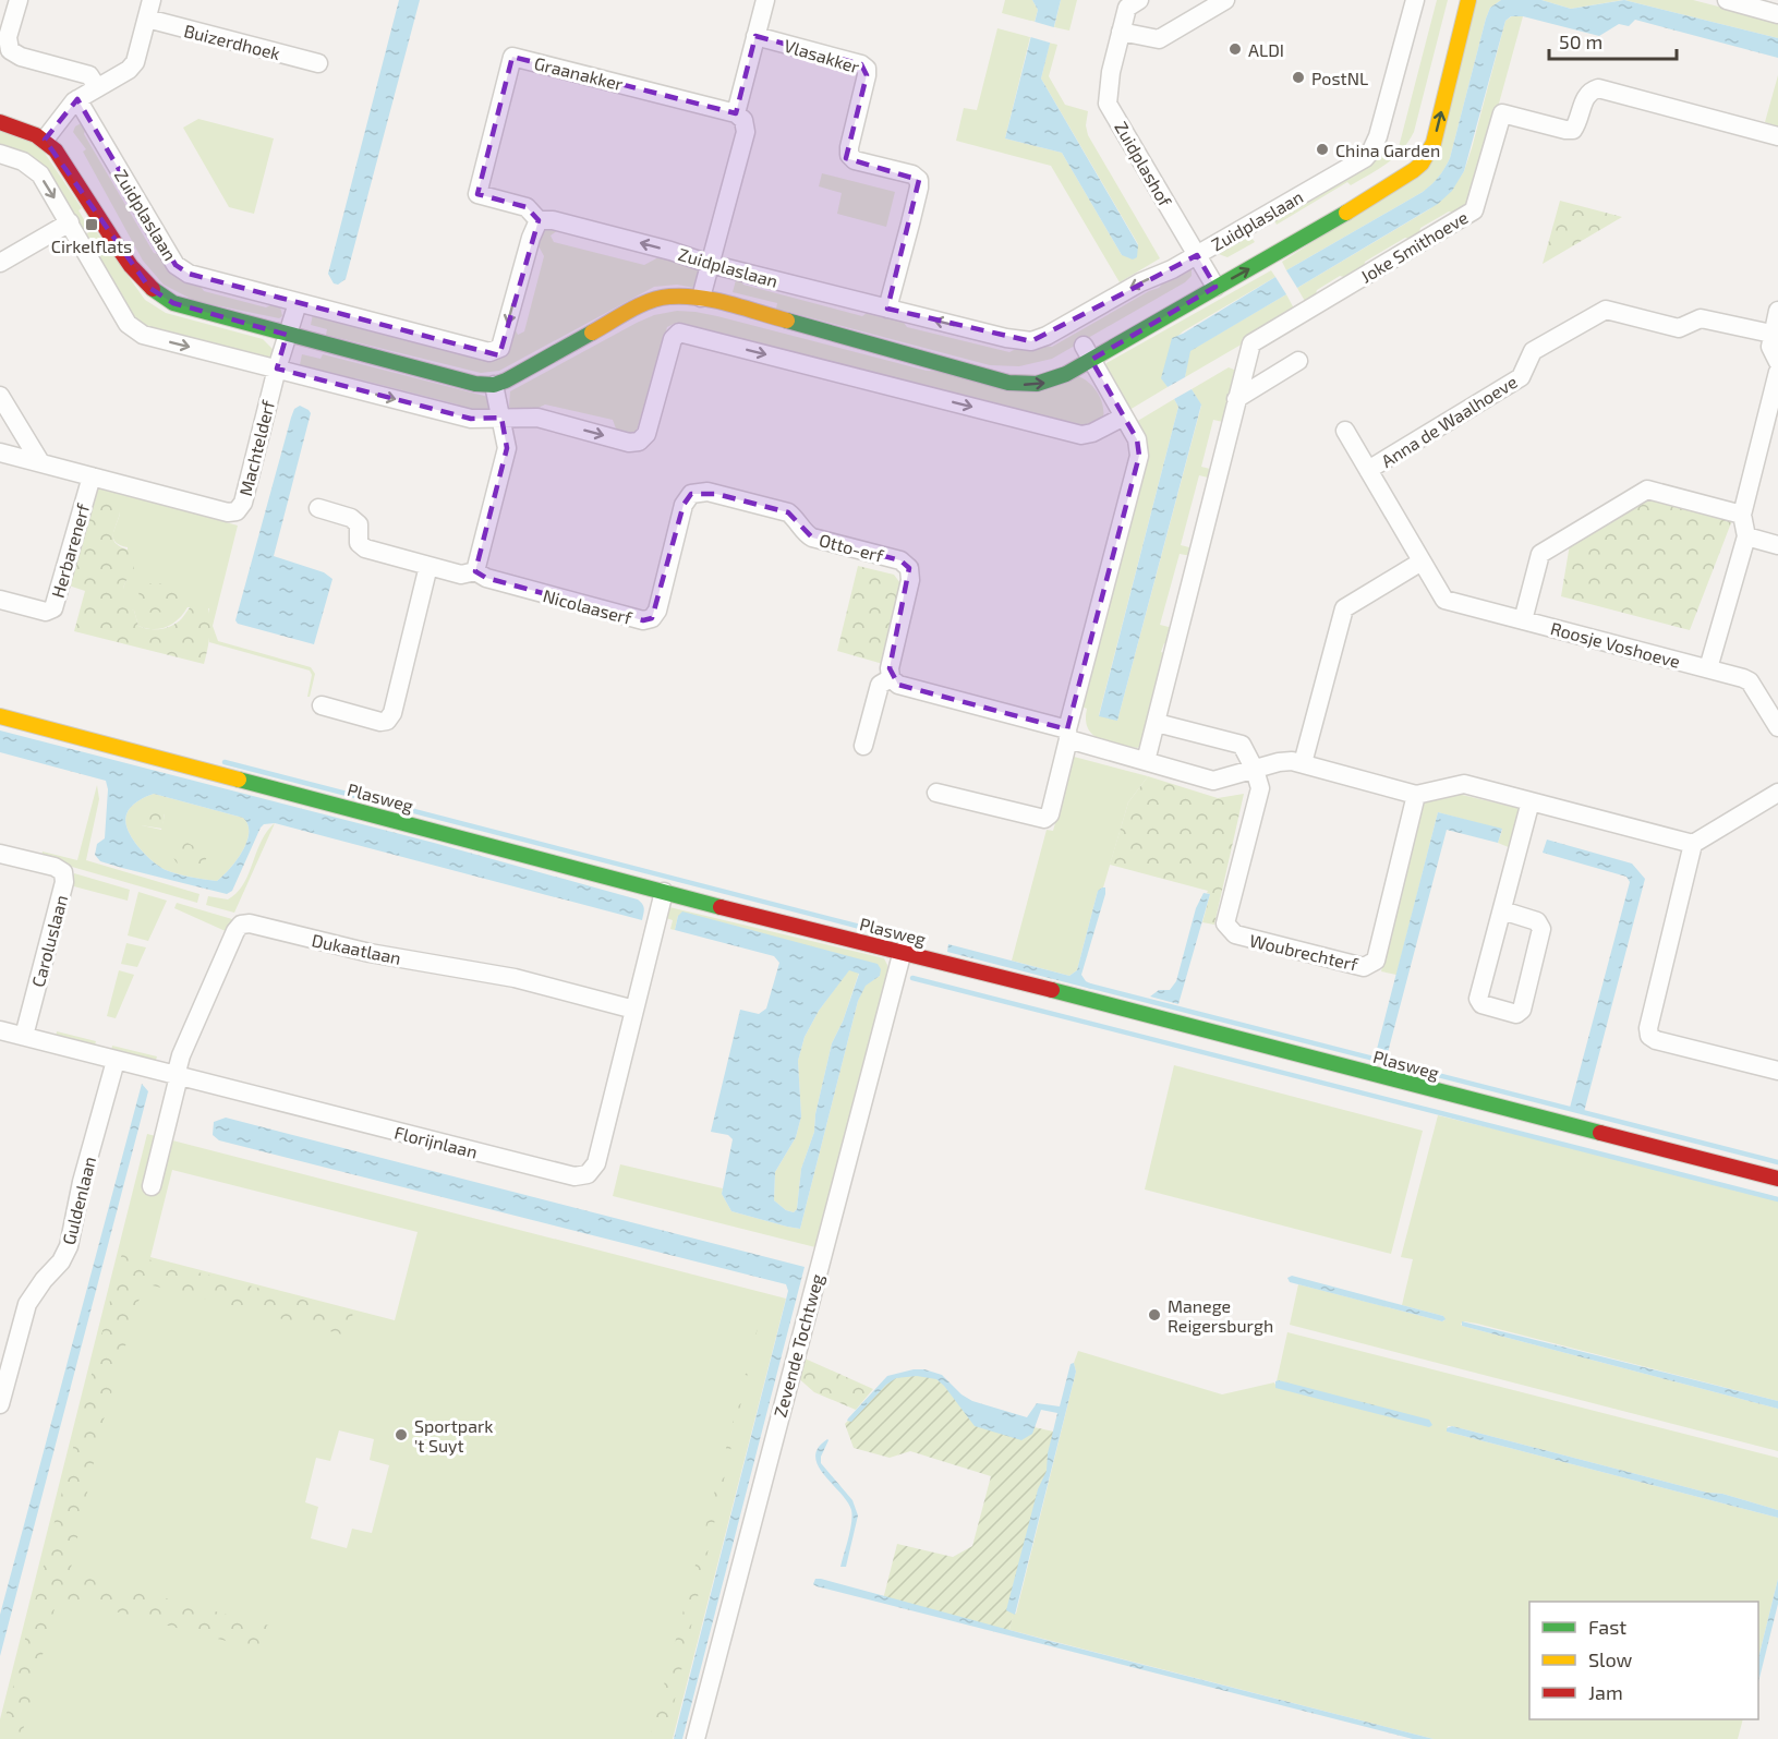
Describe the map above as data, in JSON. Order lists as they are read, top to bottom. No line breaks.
{"streets":{"street":["Buizerdhoek","Vlasakker","Graanakker","Zuidplashof","Zuidplaslaan","Joke Smithoeve","Anna de Waalhoeve","Machtelderf","Otto-erf","Herbarenerf","Nicolaaserf","Roosje Voshoeve","Plasweg","Caroluslaan","Dukaatlaan","Woubrechterf","Florijnlaan","Guldenlaan","Zevende Tochtweg"]},"crossings":[["Vlasakker","Zuidplaslaan"],["Graanakker","Zuidplaslaan"],["Zuidplashof","Zuidplaslaan"],["Zuidplaslaan","Machtelderf"],["Anna de Waalhoeve","Roosje Voshoeve"],["Machtelderf","Herbarenerf"],["Otto-erf","Nicolaaserf"],["Plasweg","Florijnlaan"],["Plasweg","Zevende Tochtweg"],["Caroluslaan","Florijnlaan"],["Dukaatlaan","Florijnlaan"],["Florijnlaan","Guldenlaan"]],"places":{"other":["ALDI","PostNL","China Garden","Manege Reigersburgh","Sportpark 't Suyt"],"transit":["Cirkelflats"]},"legend":["Fast","Slow","Jam"],"scale_bar":"50 m"}
